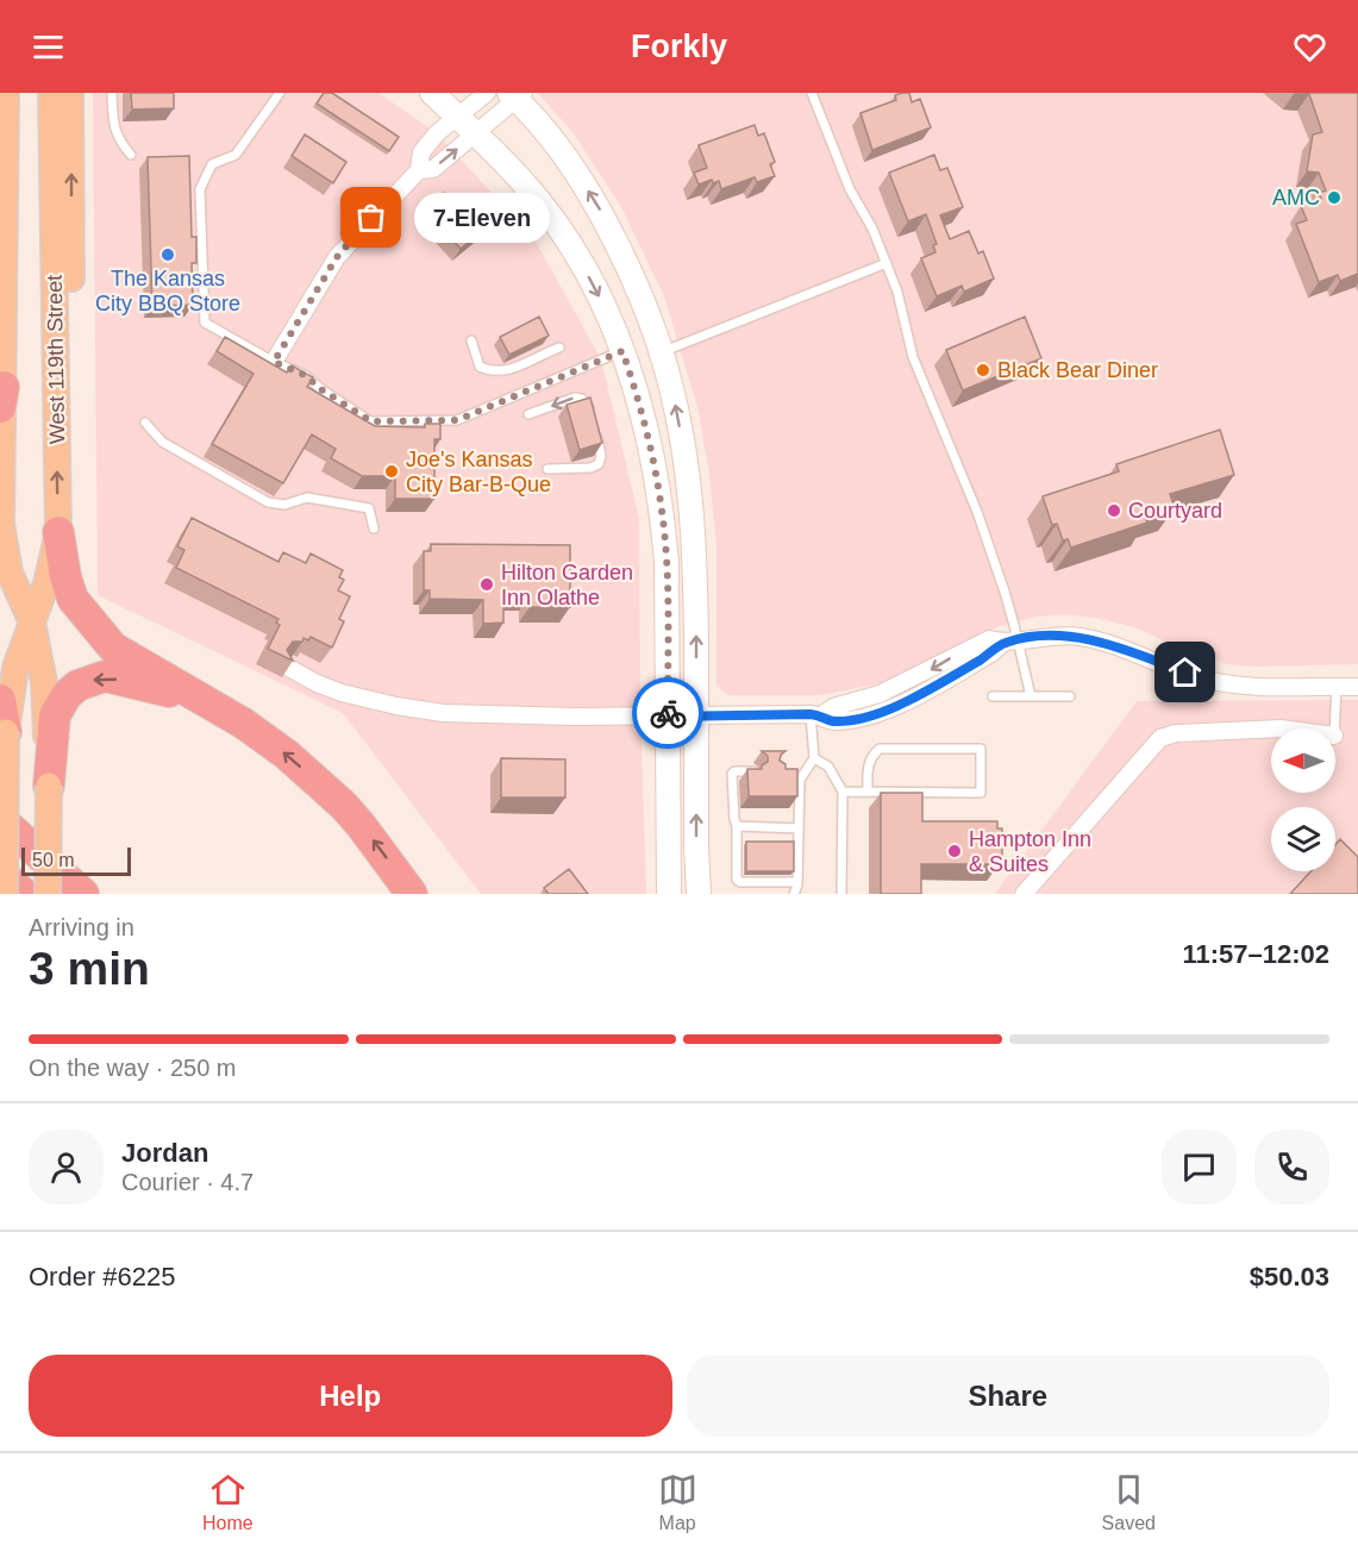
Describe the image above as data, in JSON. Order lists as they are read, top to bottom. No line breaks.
{"streets":{"main road":["West 119th Street"]},"places":["AMC","7-Eleven","The Kansas City BBQ Store","Black Bear Diner","Joe's Kansas City Bar-B-Que","Courtyard","Hilton Garden Inn Olathe","Hampton Inn & Suites"],"scale_bar":"50 m","north":"left","page":{"header":"Forkly","bubble":"7-Eleven","scale":"50 m","heading":["3 min","Arriving in","11:57–12:02"],"panel":["Jordan","Courier · 4.7","Order #6225","$50.03"],"bar":"On the way · 250 m","buttons":["Help","Share"],"tabs":["Home","Map","Saved"]}}
